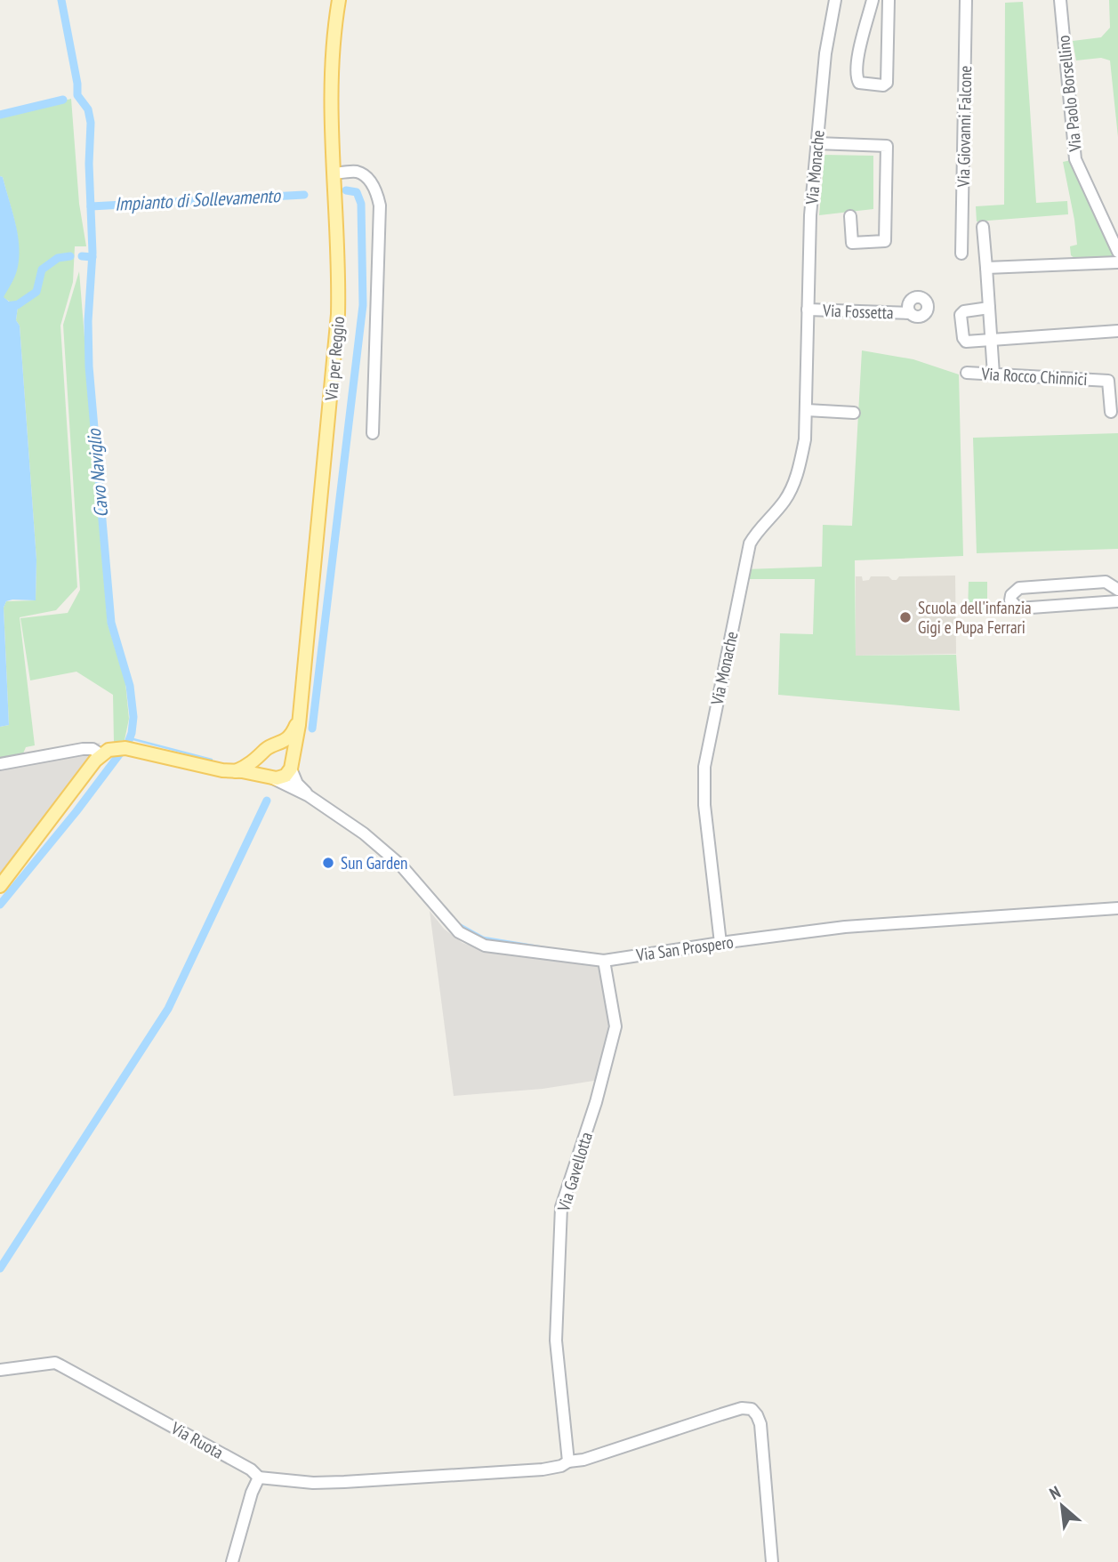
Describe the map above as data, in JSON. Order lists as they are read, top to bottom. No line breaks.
{"streets":{"main road":["Via per Reggio"],"street":["Via Paolo Borsellino","Via Giovanni Falcone","Via Monache","Via Fossetta","Via Rocco Chinnici","Via San Prospero","Via Gavellotta","Via Ruota"]},"crossings":[["Via Monache","Via Fossetta"],["Via Monache","Via San Prospero"],["Via per Reggio","Via San Prospero"],["Via San Prospero","Via Gavellotta"]],"water":["Impianto di Sollevamento","Cavo Naviglio"],"places":["Scuola dell'infanzia Gigi e Pupa Ferrari","Sun Garden"],"north":"top left"}
